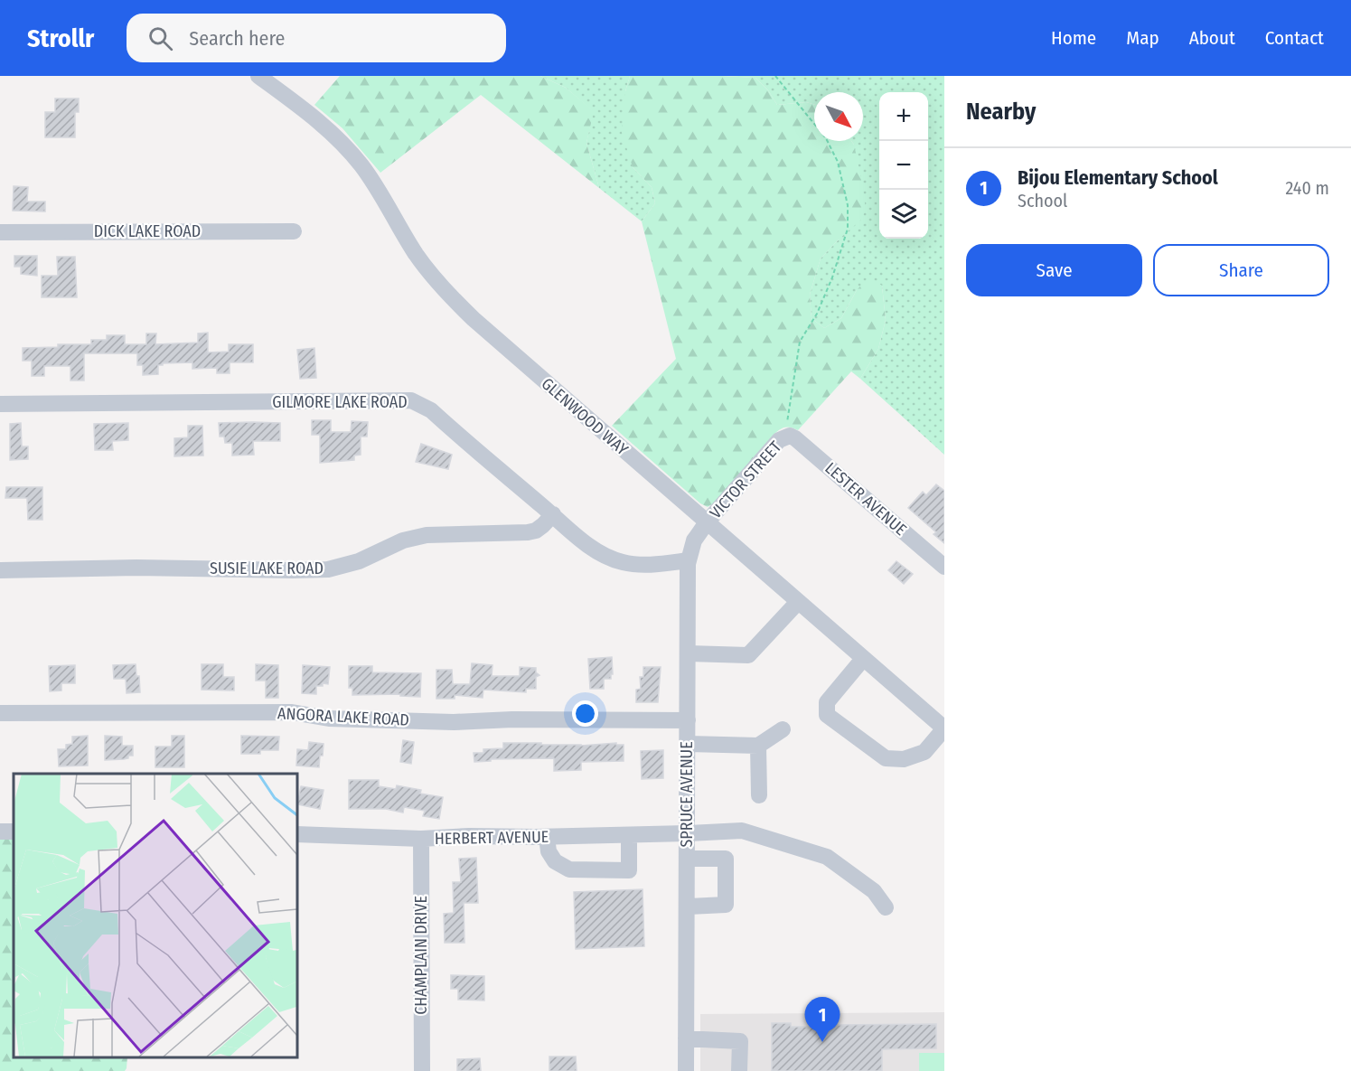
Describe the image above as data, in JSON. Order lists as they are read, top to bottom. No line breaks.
{"streets":{"street":["DICK LAKE ROAD","GILMORE LAKE ROAD","GLENWOOD WAY","VICTOR STREET","LESTER AVENUE","SUSIE LAKE ROAD","ANGORA LAKE ROAD","SPRUCE AVENUE","HERBERT AVENUE","CHAMPLAIN DRIVE"]},"crossings":[["GILMORE LAKE ROAD","SUSIE LAKE ROAD"],["GILMORE LAKE ROAD","SPRUCE AVENUE"],["GLENWOOD WAY","VICTOR STREET"],["GLENWOOD WAY","SPRUCE AVENUE"],["VICTOR STREET","LESTER AVENUE"],["VICTOR STREET","SPRUCE AVENUE"],["ANGORA LAKE ROAD","SPRUCE AVENUE"],["SPRUCE AVENUE","HERBERT AVENUE"],["HERBERT AVENUE","CHAMPLAIN DRIVE"]],"north":"bottom right","page":{"header":"Strollr","search":"Search here","nav":["Home","Map","About","Contact"],"heading":"Nearby","map_buttons":["+","−"],"list":[{"mark":"1","name":"Bijou Elementary School","note":"School","value":"240 m"}],"buttons":["Save","Share"],"pins":"1"}}
